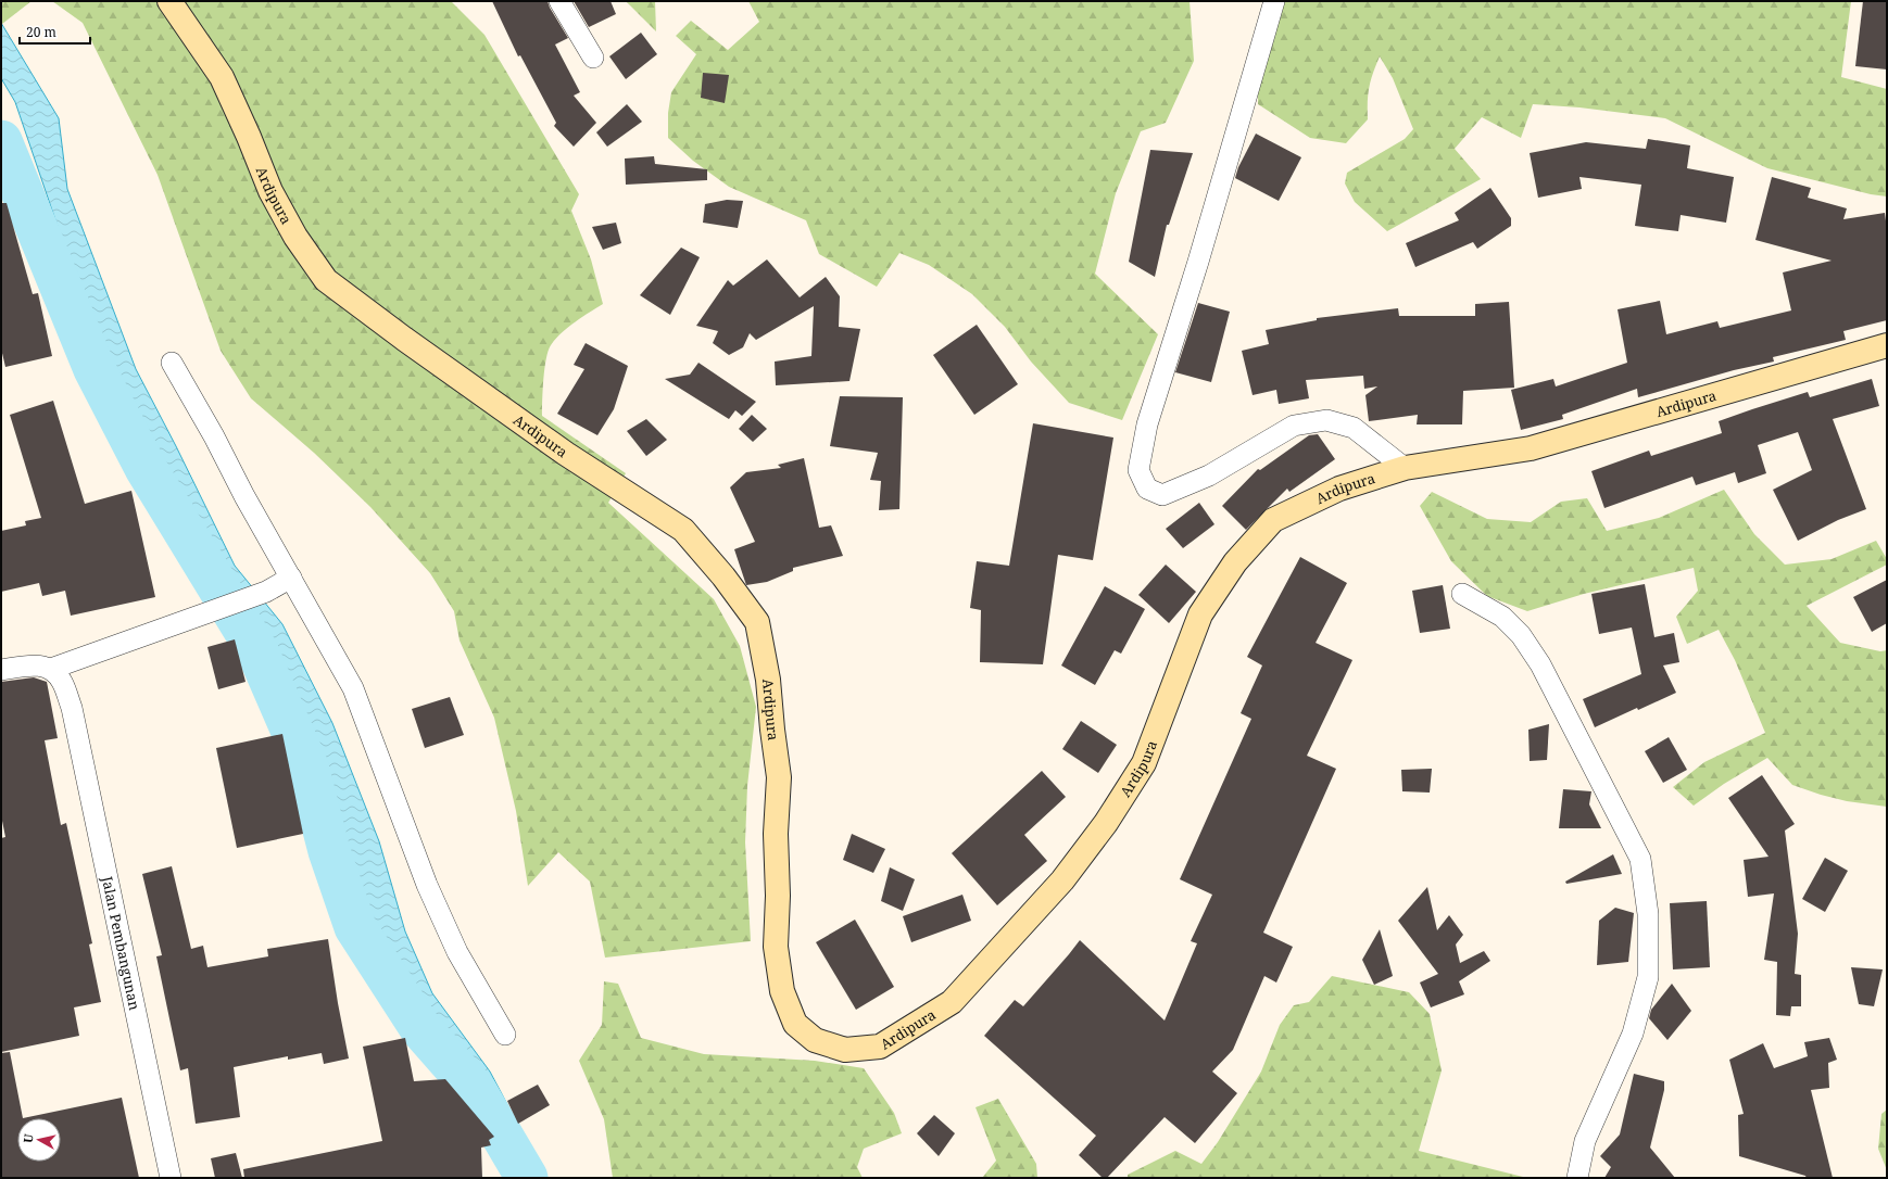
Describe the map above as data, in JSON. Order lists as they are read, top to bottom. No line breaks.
{"streets":{"street":["Ardipura","Jalan Pembangunan"]},"scale_bar":"20 m","north":"left"}
